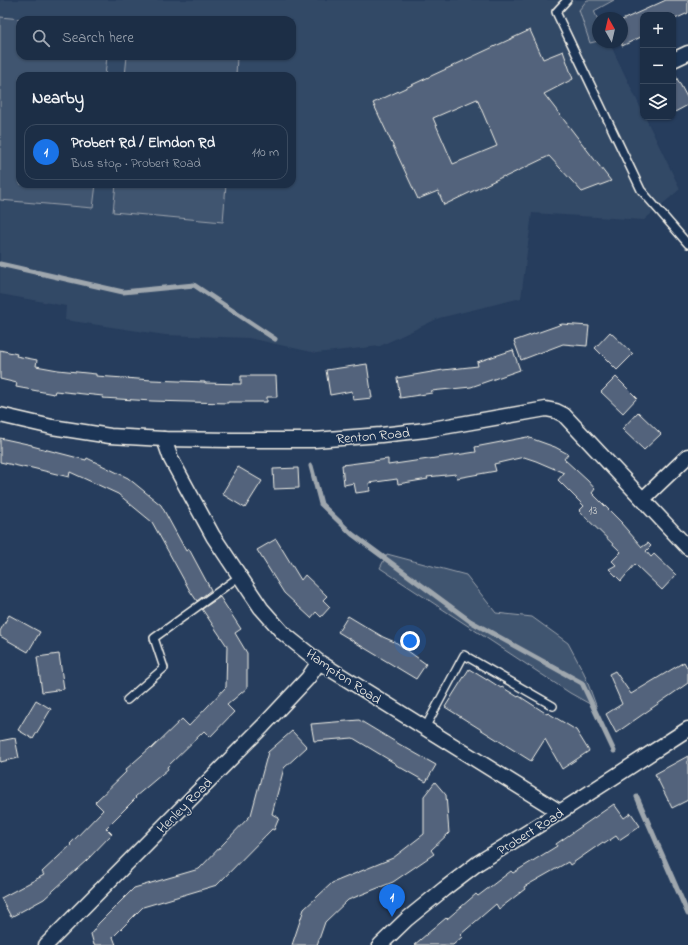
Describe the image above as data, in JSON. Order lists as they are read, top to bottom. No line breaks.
{"streets":{"street":["Renton Road","Hampton Road","Henley Road","Probert Road"]},"crossings":[["Renton Road","Hampton Road"],["Hampton Road","Henley Road"],["Hampton Road","Probert Road"]],"house_numbers":["13"],"north":"top","page":{"map_buttons":["+","−"],"search":"Search here","heading":"Nearby","list":[{"mark":"1","name":"Probert Rd / Elmdon Rd","note":"Bus stop · Probert Road","value":"110 m"}],"pins":"1"}}
